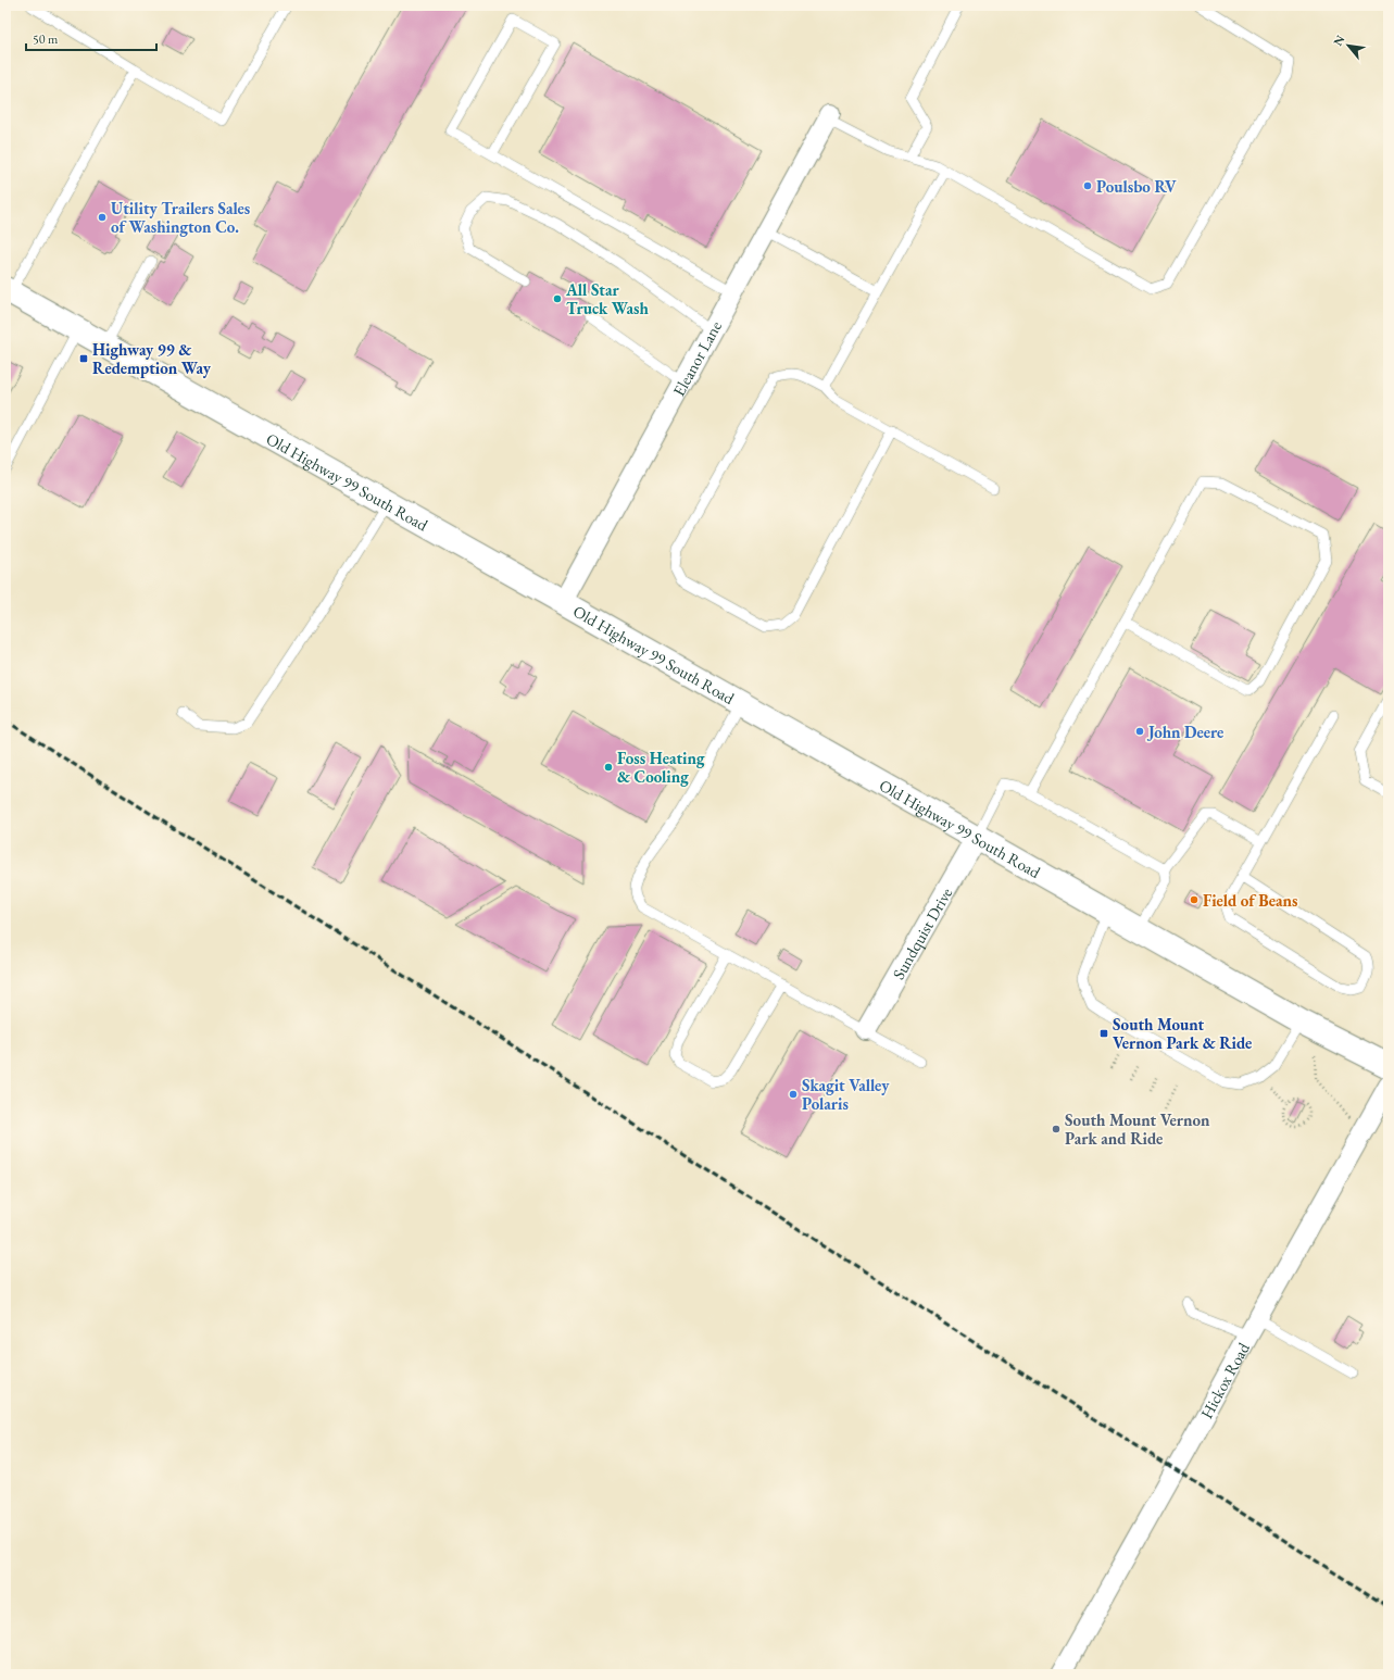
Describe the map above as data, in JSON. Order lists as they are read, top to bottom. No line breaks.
{"streets":{"street":["Eleanor Lane","Old Highway 99 South Road","Sundquist Drive","Hickox Road"]},"crossings":[["Eleanor Lane","Old Highway 99 South Road"],["Old Highway 99 South Road","Sundquist Drive"]],"places":{"other":["Poulsbo RV","Utility Trailers Sales of Washington Co.","All Star Truck Wash","John Deere","Foss Heating & Cooling","Field of Beans","Skagit Valley Polaris","South Mount Vernon Park and Ride"],"transit":["Highway 99 & Redemption Way","South Mount Vernon Park & Ride"]},"scale_bar":"50 m","north":"top left"}
